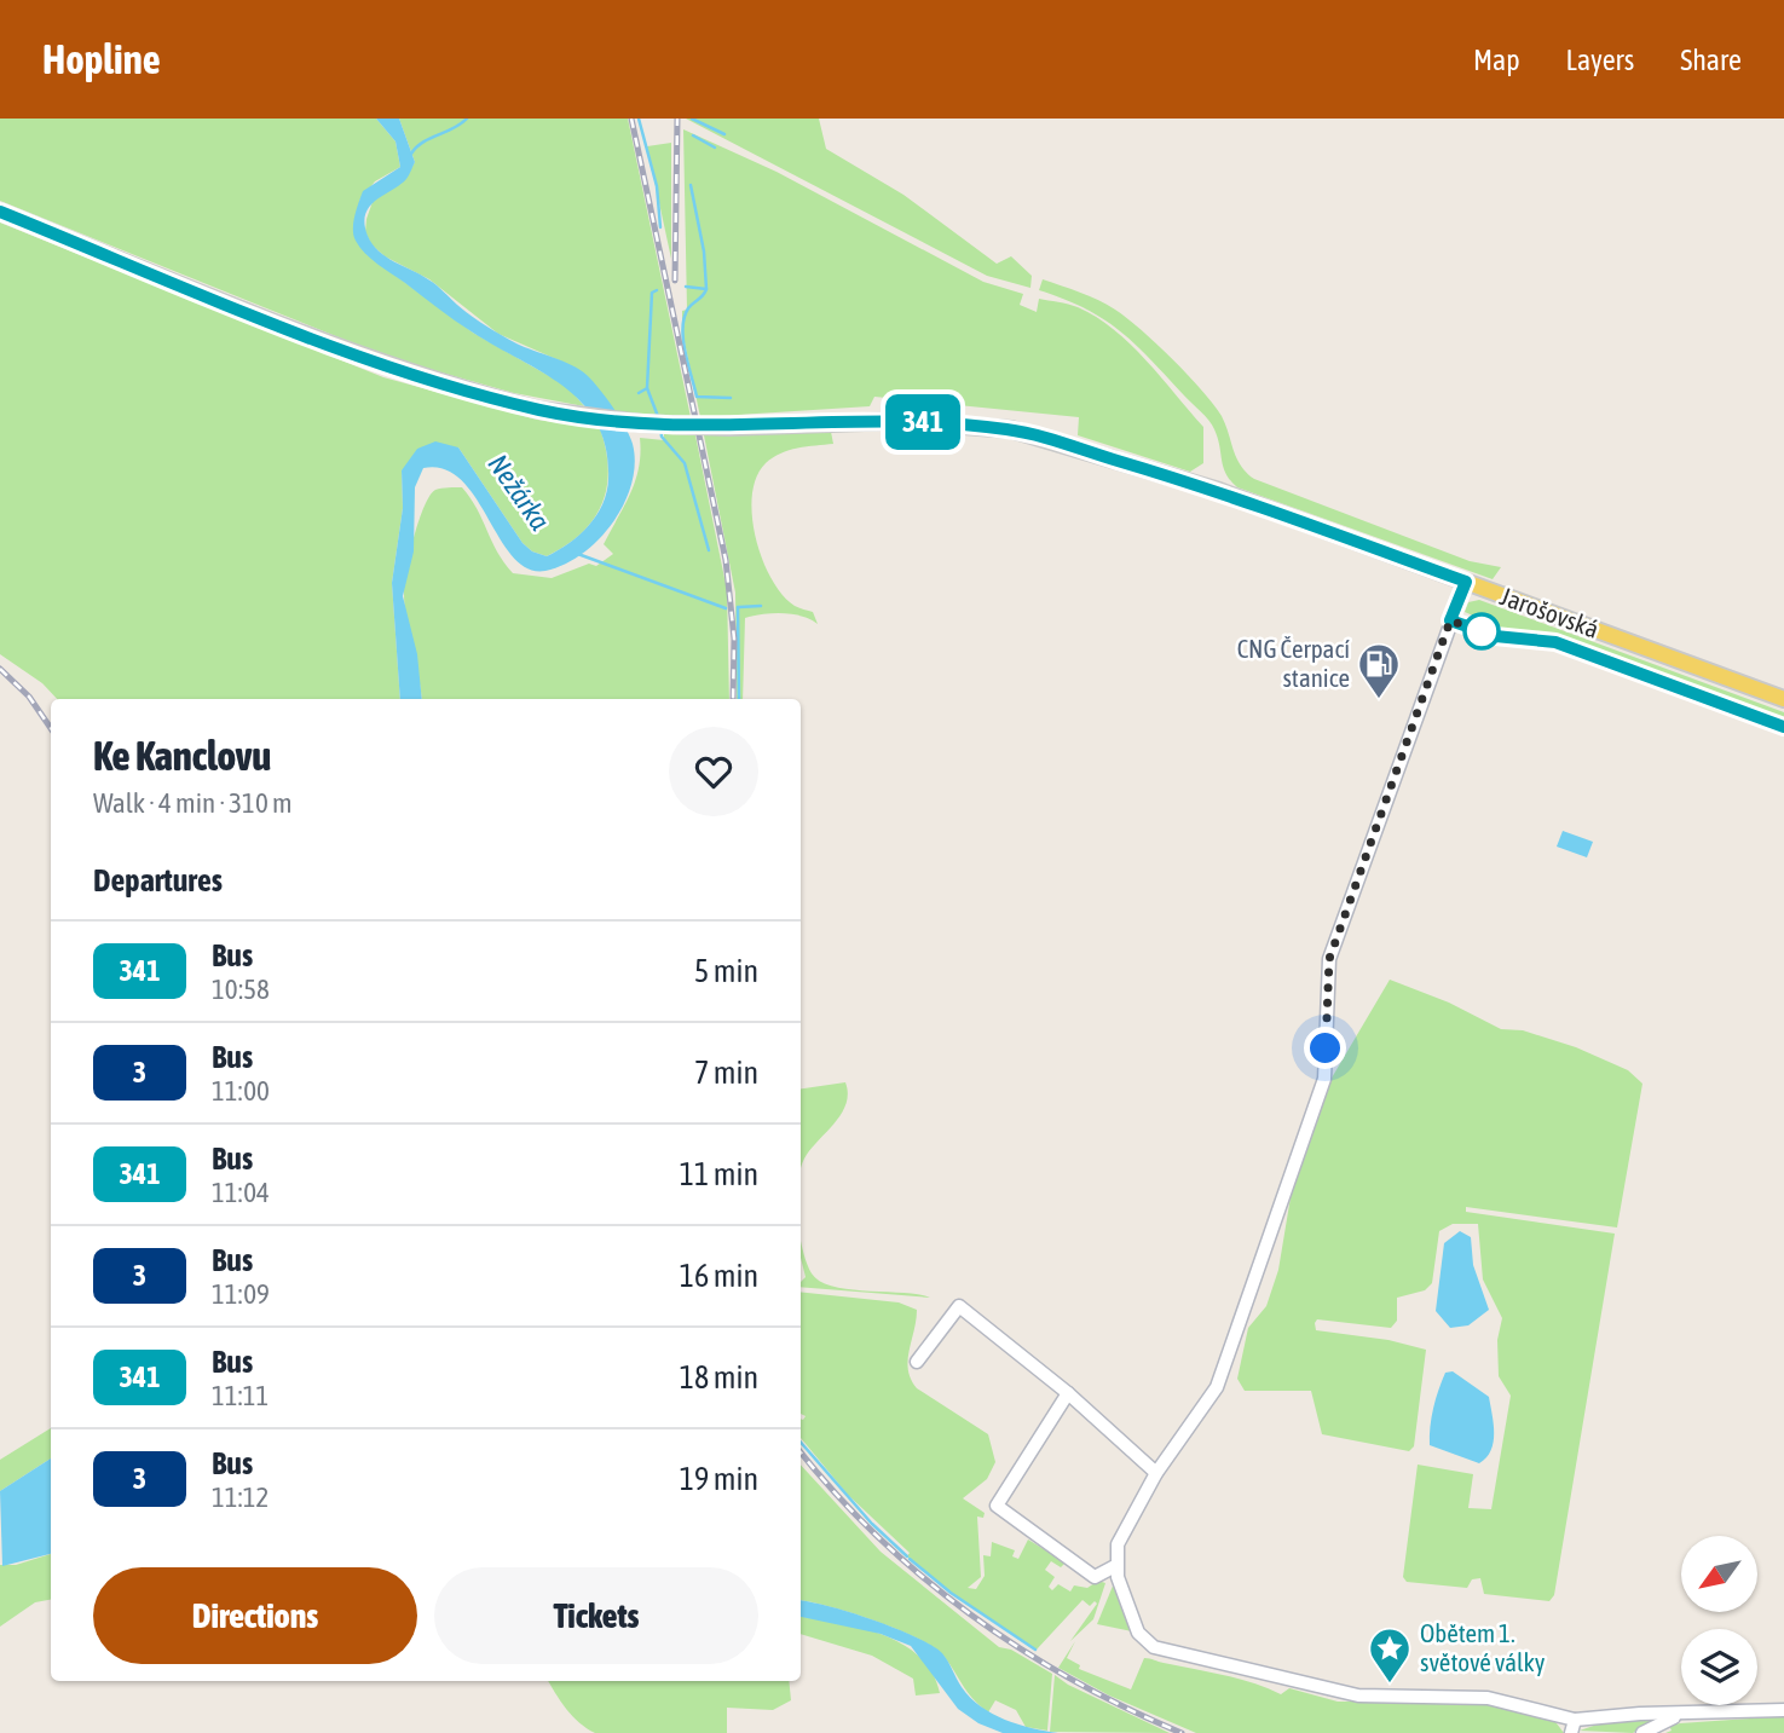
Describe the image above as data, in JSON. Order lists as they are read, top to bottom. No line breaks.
{"streets":{"main road":["Jarošovská"]},"water":["Nežárka"],"places":{"fuel station":["CNG Čerpací stanice"],"place":["Obětem 1. světové války"]},"lines":["bus line 341"],"north":"bottom left","page":{"header":"Hopline","nav":["Map","Layers","Share"],"on_map":"341","heading":[["Ke Kanclovu","Walk · 4 min · 310 m"],"Departures"],"list":[{"mark":"341","name":"Bus","note":"10:58","value":"5 min"},{"mark":"3","name":"Bus","note":"11:00","value":"7 min"},{"mark":"341","name":"Bus","note":"11:04","value":"11 min"},{"mark":"3","name":"Bus","note":"11:09","value":"16 min"},{"mark":"341","name":"Bus","note":"11:11","value":"18 min"},{"mark":"3","name":"Bus","note":"11:12","value":"19 min"}],"buttons":["Directions","Tickets"]}}
